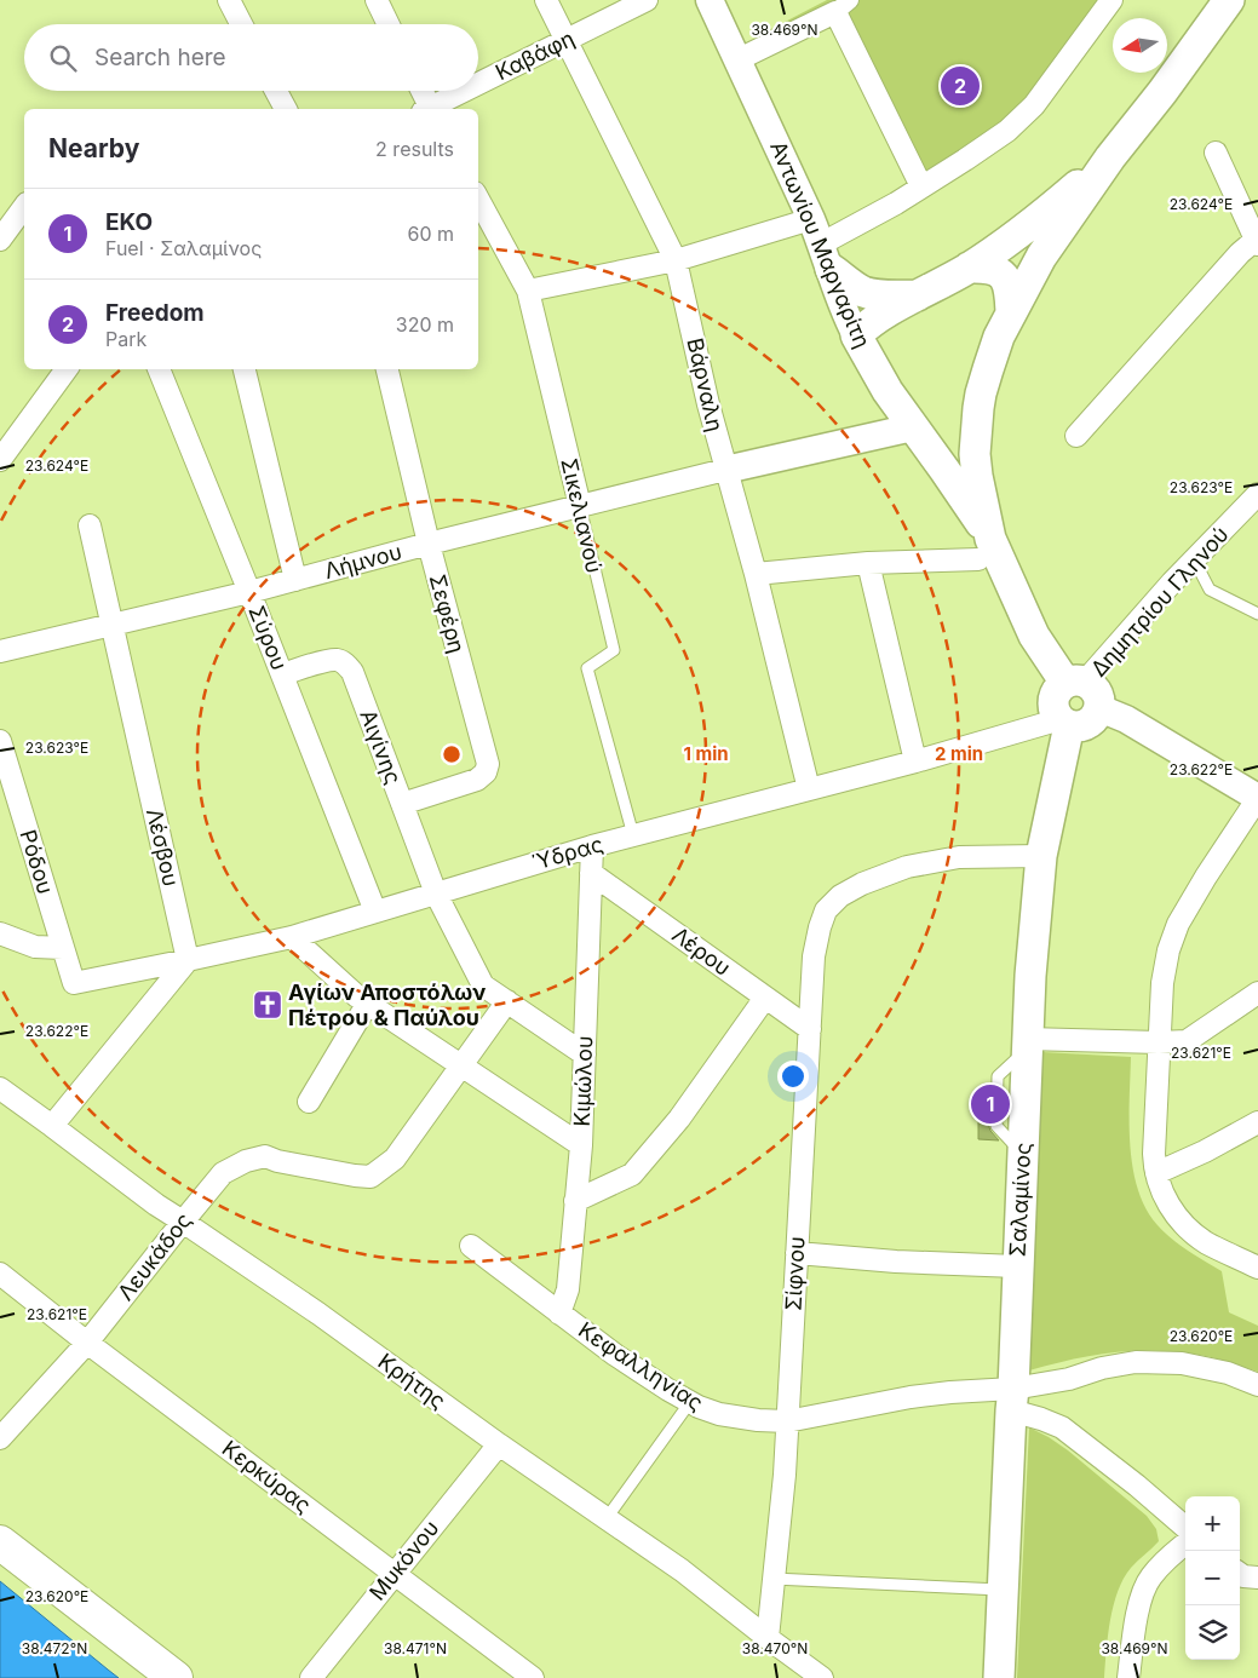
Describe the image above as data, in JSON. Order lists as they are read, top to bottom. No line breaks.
{"streets":{"main road":["Αντωνίου Μαργαρίτη","Σαλαμίνος"],"street":["Καβάφη","Βάρναλη","Σικελιανού","Λήμνου","Δημητρίου Γληνού","Σεφέρη","Σύρου","Αιγίνης","Λέσβου","Ύδρας","Ρόδου","Λέρου","Κιμώλου","Λευκάδος","Σίφνου","Κεφαλληνίας","Κρήτης","Κερκύρας","Μυκόνου"]},"crossings":[["Καβάφη","Βάρναλη"],["Βάρναλη","Λήμνου"],["Βάρναλη","Ύδρας"],["Σικελιανού","Λήμνου"],["Σικελιανού","Ύδρας"],["Λήμνου","Σεφέρη"],["Λήμνου","Σύρου"],["Λήμνου","Λέσβου"],["Δημητρίου Γληνού","Ύδρας"],["Δημητρίου Γληνού","Σαλαμίνος"],["Σεφέρη","Αιγίνης"],["Σύρου","Αιγίνης"],["Σύρου","Ύδρας"],["Αιγίνης","Ύδρας"],["Αιγίνης","Κιμώλου"],["Αιγίνης","Λευκάδος"],["Λέσβου","Ύδρας"],["Ύδρας","Ρόδου"],["Ύδρας","Κιμώλου"],["Ύδρας","Σαλαμίνος"],["Λέρου","Κιμώλου"],["Λέρου","Σίφνου"],["Κιμώλου","Κεφαλληνίας"],["Σαλαμίνος","Σίφνου"],["Σαλαμίνος","Κεφαλληνίας"],["Λευκάδος","Κρήτης"],["Λευκάδος","Κερκύρας"],["Σίφνου","Κεφαλληνίας"],["Σίφνου","Κρήτης"],["Κρήτης","Μυκόνου"],["Κερκύρας","Μυκόνου"]],"places":{"church":["Αγίων Αποστόλων Πέτρου & Παύλου"]},"north":"left","page":{"search":"Search here","pins":["2","1"],"heading":["Nearby","2 results"],"list":[{"mark":"1","name":"EKO","note":"Fuel · Σαλαμίνος","value":"60 m"},{"mark":"2","name":"Freedom","note":"Park","value":"320 m"}],"map_buttons":["+","−"]},"coordinates":["38.469°N","23.624°E","23.623°E","23.622°E","23.621°E","23.620°E","38.472°N","38.471°N","38.470°N"],"rings":["1 min","2 min"]}
